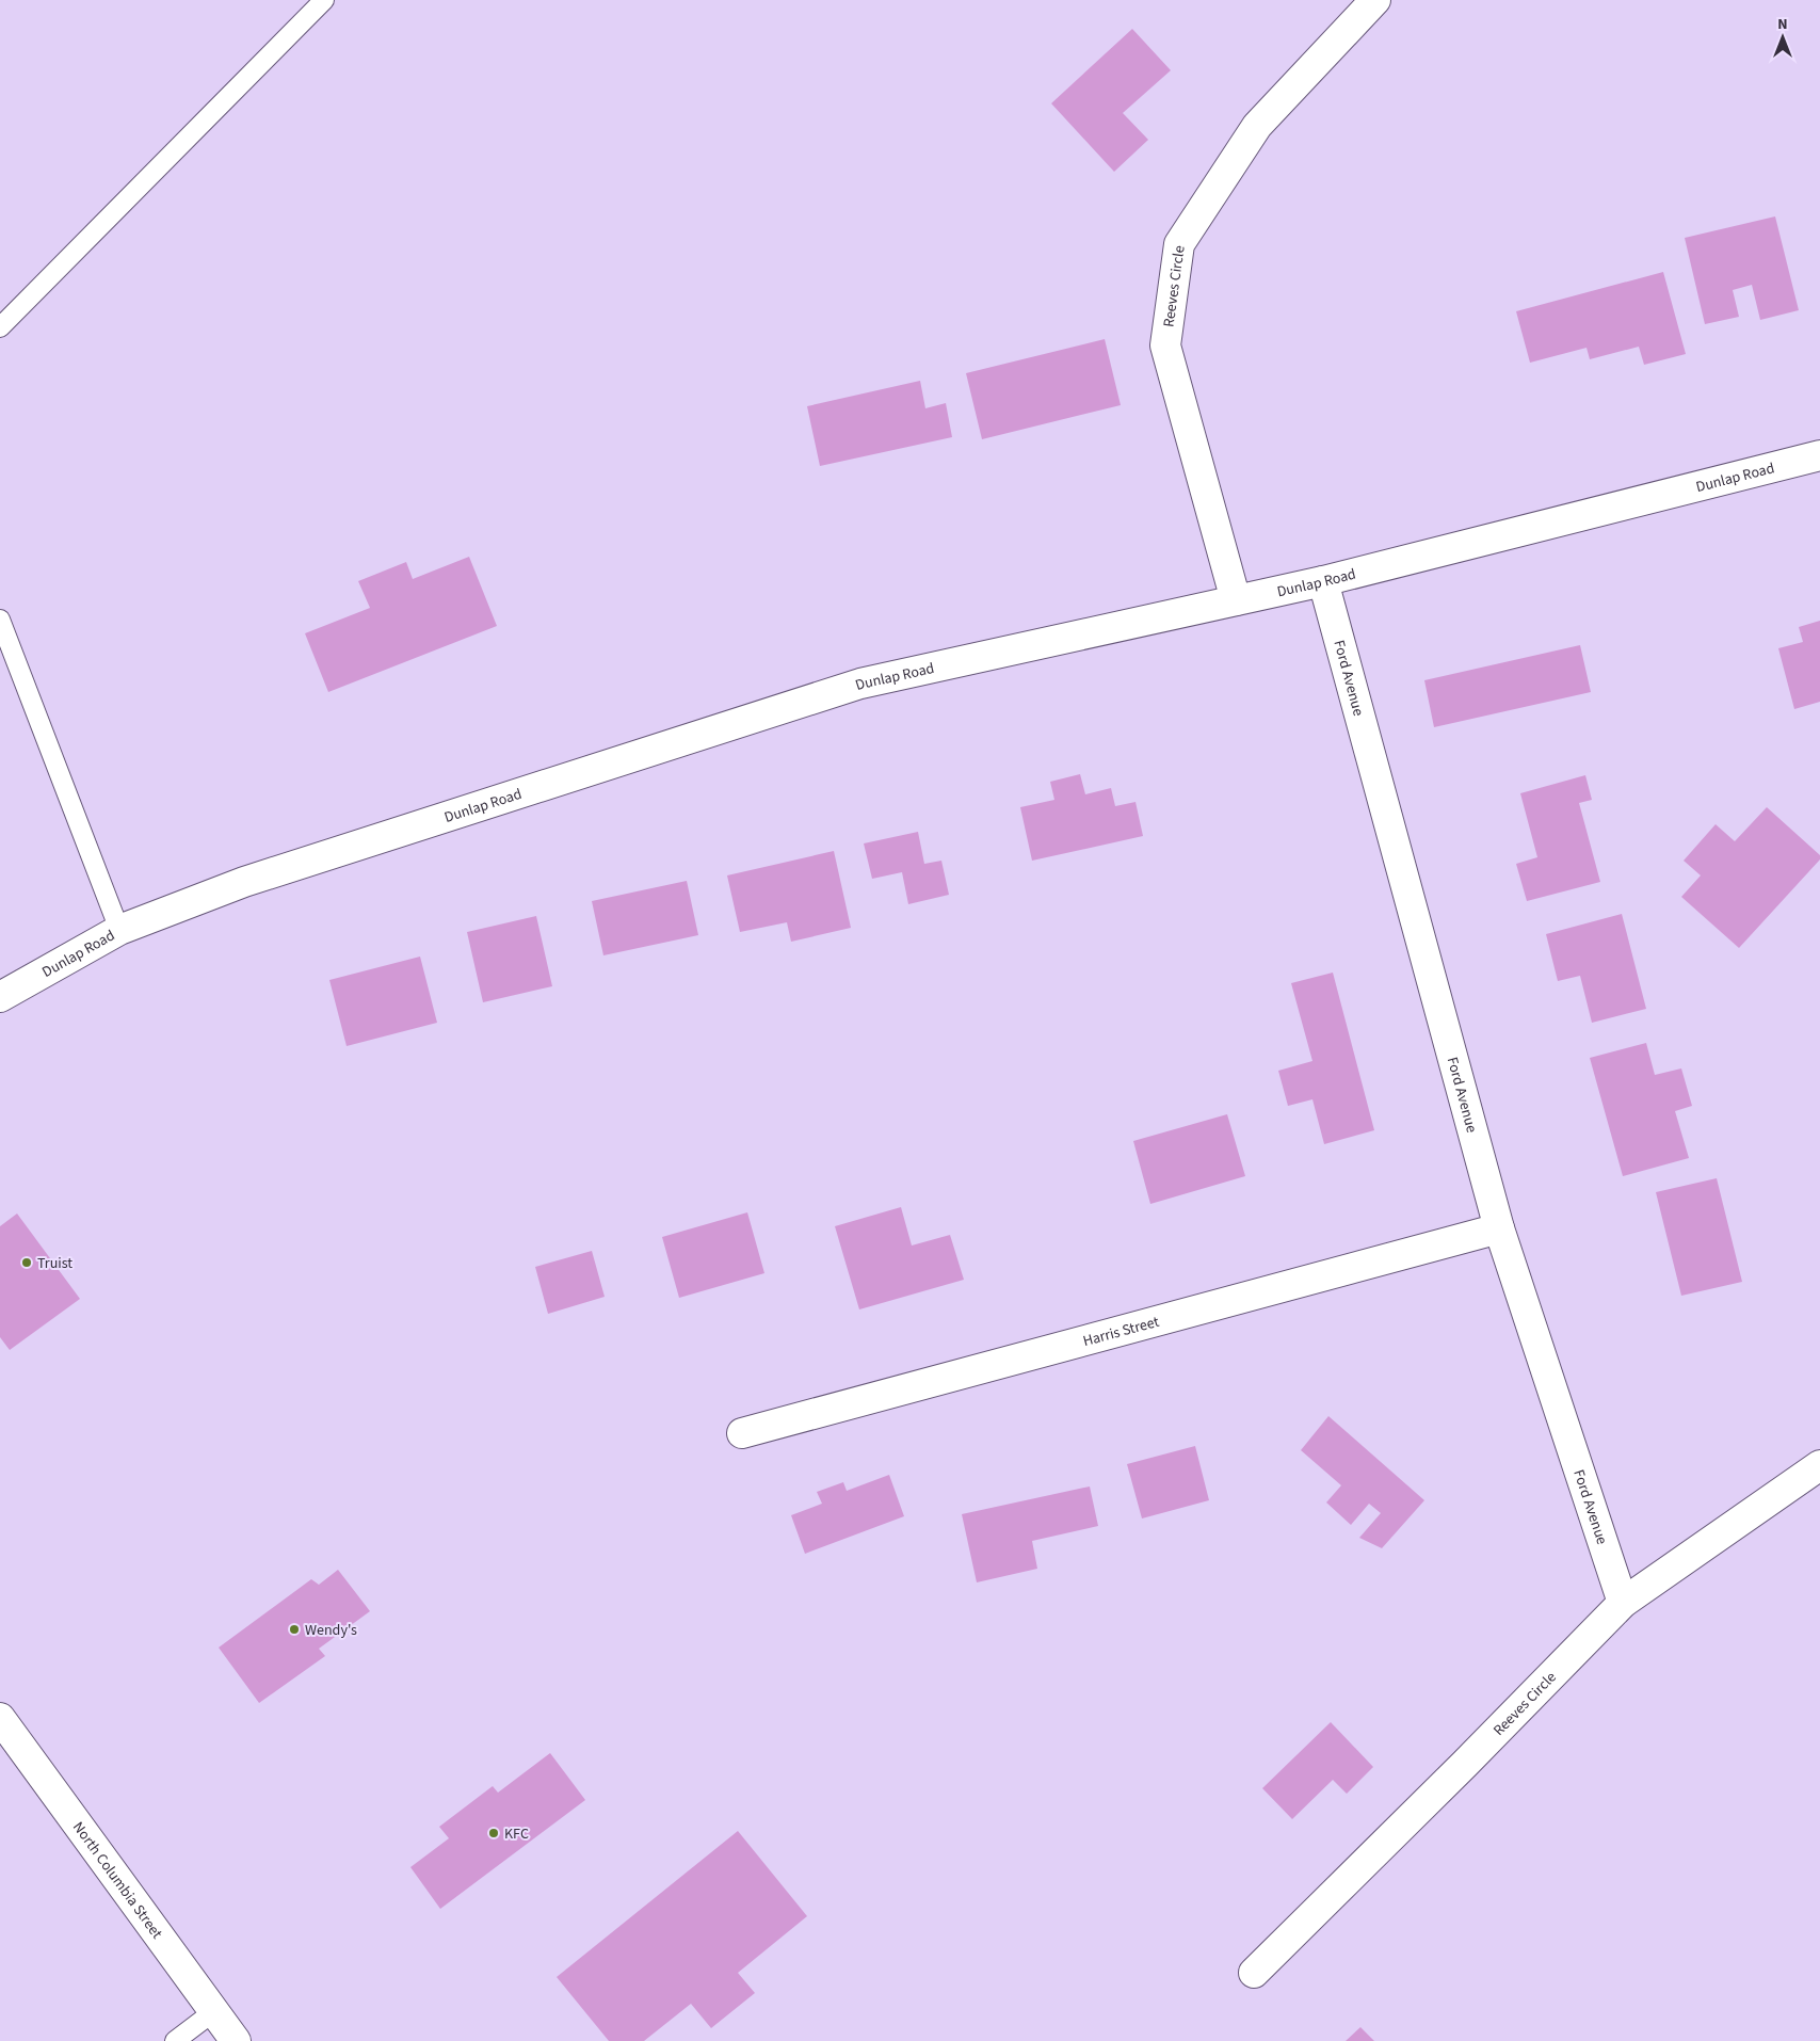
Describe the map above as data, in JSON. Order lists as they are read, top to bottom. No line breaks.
{"streets":{"street":["Reeves Circle","Dunlap Road","Ford Avenue","Harris Street","North Columbia Street"]},"crossings":[["Reeves Circle","Dunlap Road"],["Reeves Circle","Ford Avenue"],["Dunlap Road","Ford Avenue"],["Ford Avenue","Harris Street"]],"places":["Truist","Wendy's","KFC"],"north":"top"}
